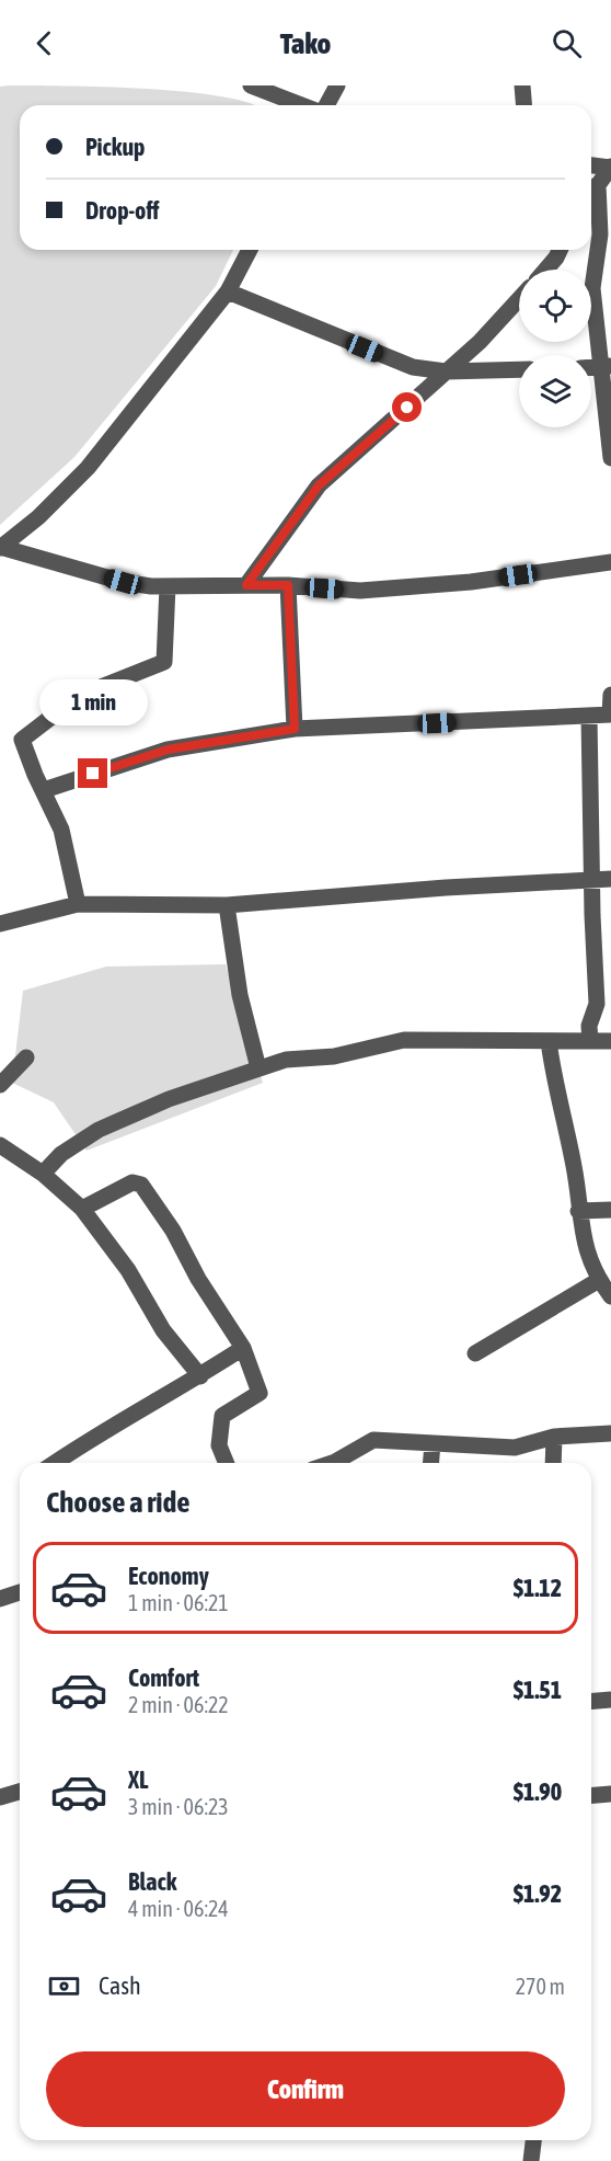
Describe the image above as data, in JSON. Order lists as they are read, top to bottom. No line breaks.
{"page":{"header":"Tako","banner":["Pickup","Drop-off"],"bubble":"1 min","heading":"Choose a ride","list":[{"name":"Economy","note":"1 min · 06:21","value":"$1.12"},{"name":"Comfort","note":"2 min · 06:22","value":"$1.51"},{"name":"XL","note":"3 min · 06:23","value":"$1.90"},{"name":"Black","note":"4 min · 06:24","value":"$1.92"}],"pay":["Cash","270 m"],"buttons":"Confirm"}}
